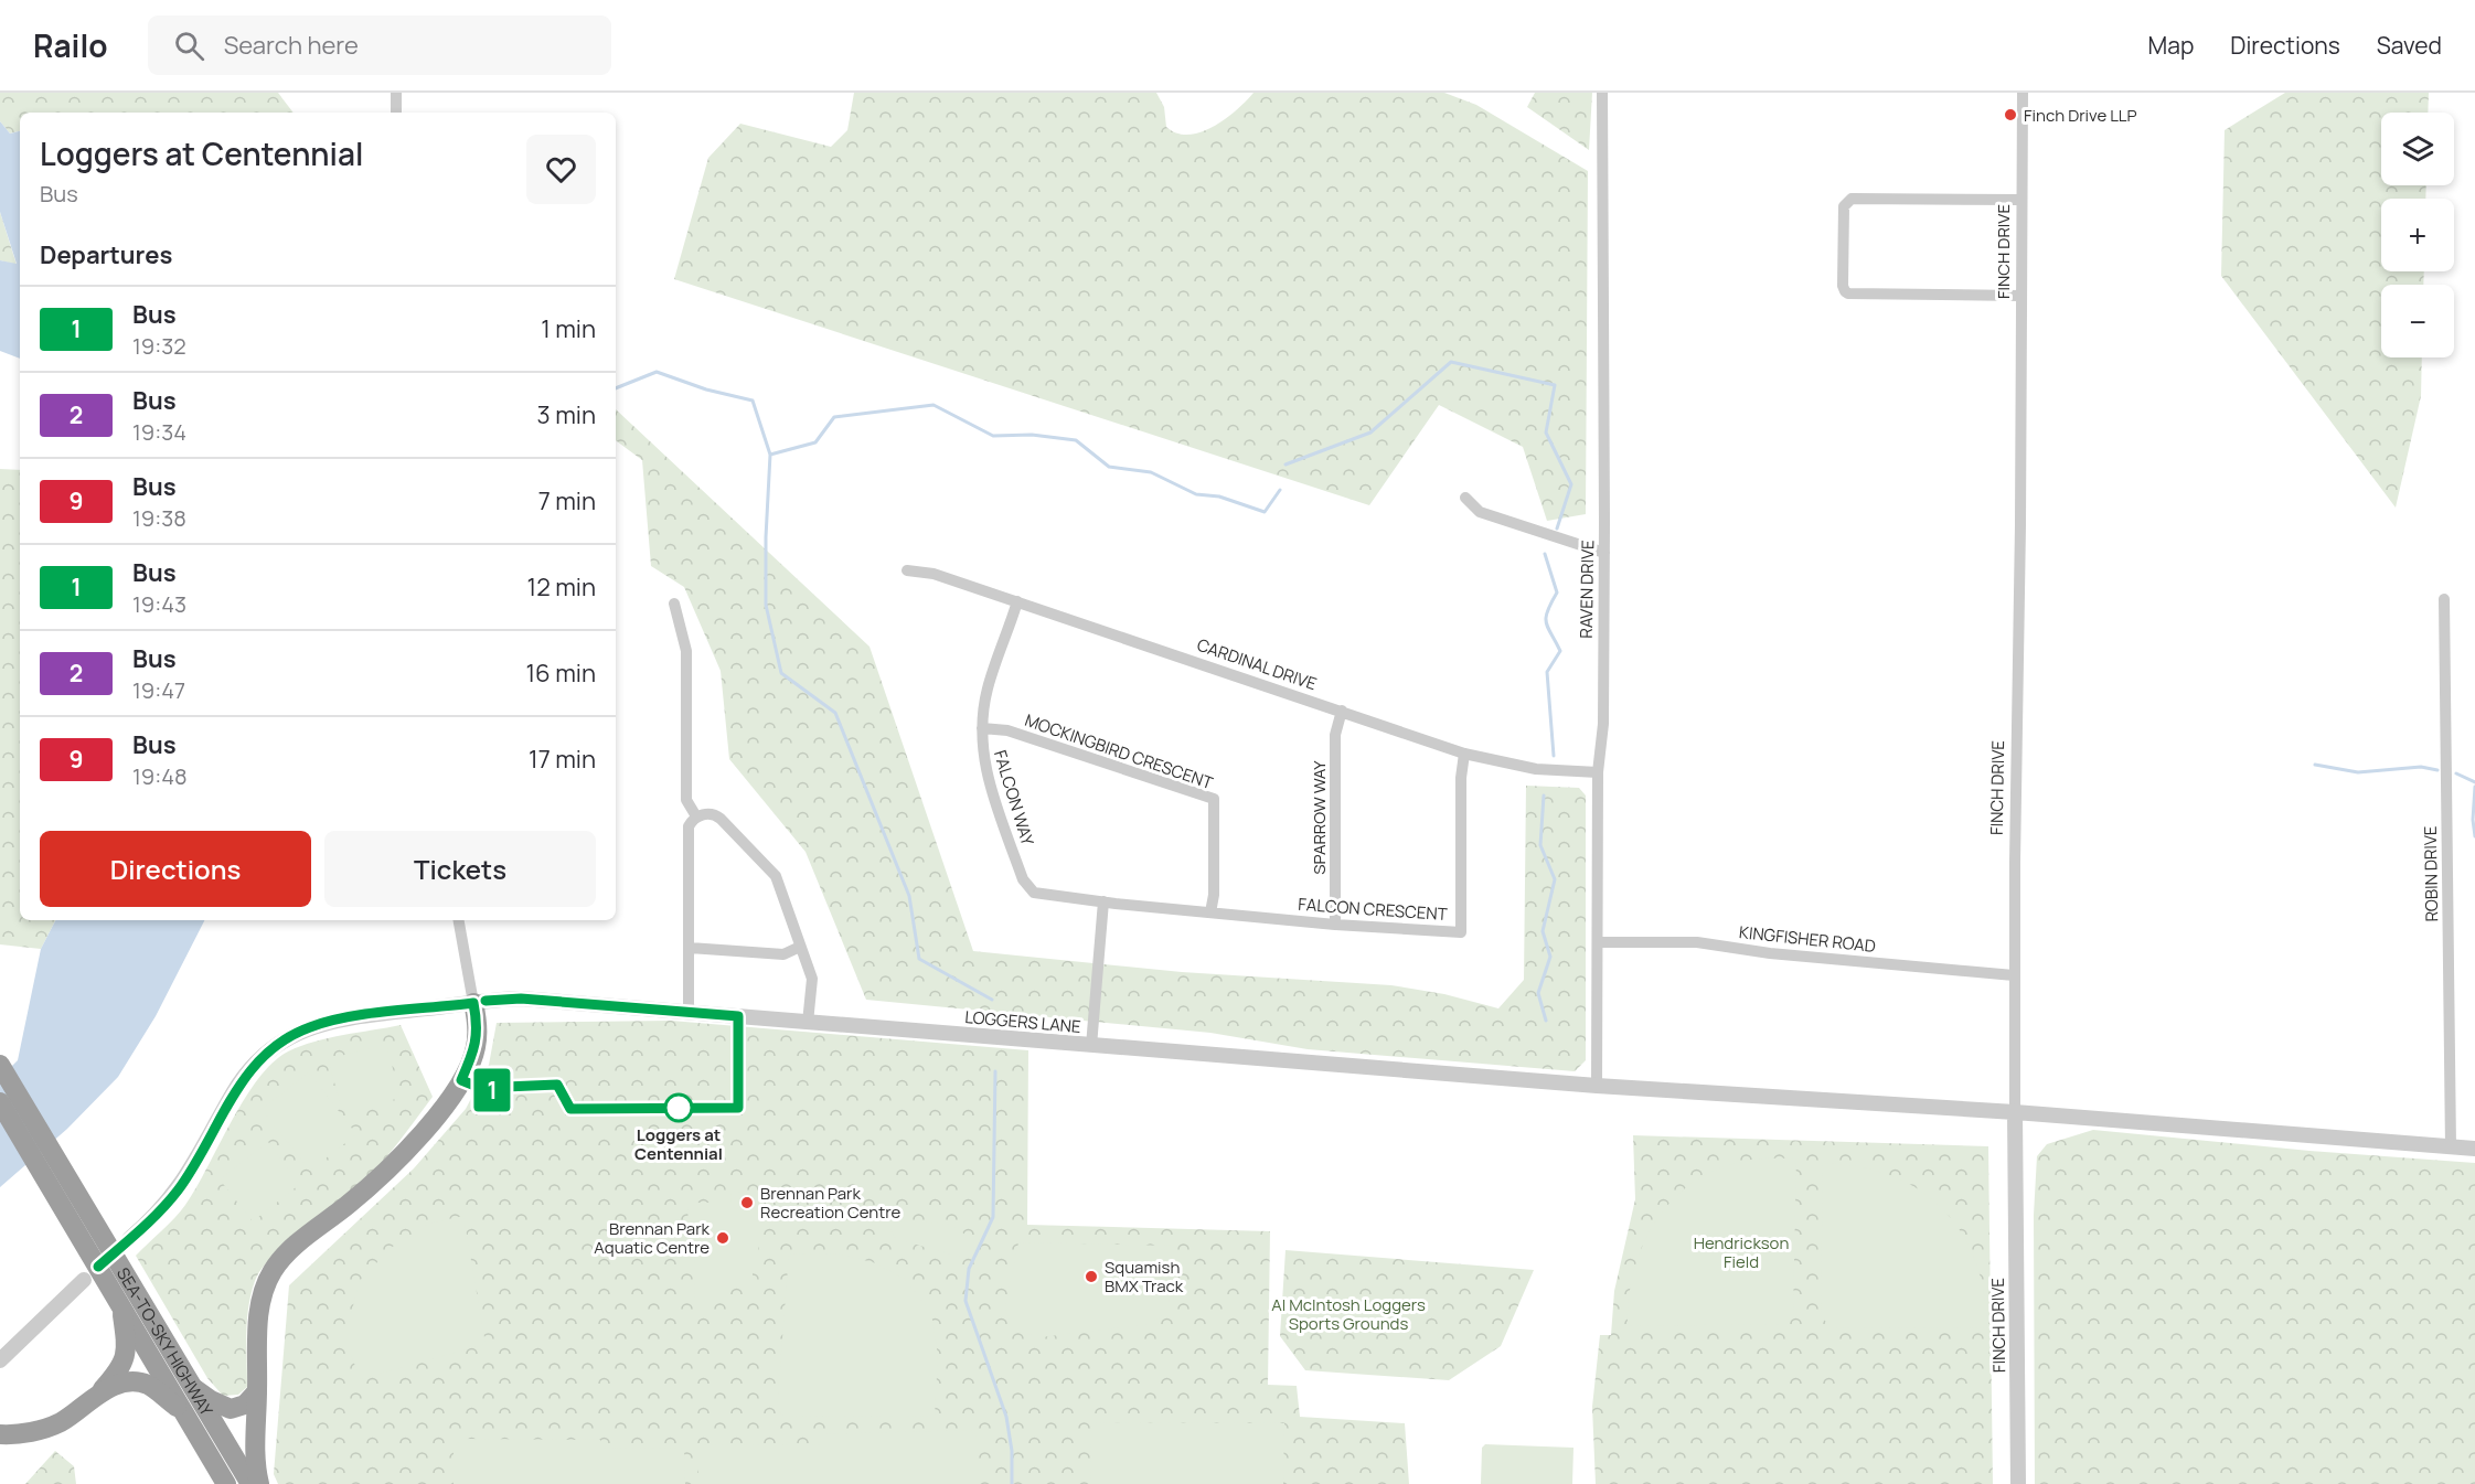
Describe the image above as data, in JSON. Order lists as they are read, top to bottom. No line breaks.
{"streets":{"highway":["SEA-TO-SKY HIGHWAY"],"street":["FINCH DRIVE","RAVEN DRIVE","CARDINAL DRIVE","MOCKINGBIRD CRESCENT","FALCON WAY","SPARROW WAY","ROBIN DRIVE","FALCON CRESCENT","KINGFISHER ROAD","LOGGERS LANE"]},"crossings":[["FINCH DRIVE","KINGFISHER ROAD"],["FINCH DRIVE","LOGGERS LANE"],["RAVEN DRIVE","CARDINAL DRIVE"],["RAVEN DRIVE","KINGFISHER ROAD"],["RAVEN DRIVE","LOGGERS LANE"],["CARDINAL DRIVE","FALCON WAY"],["CARDINAL DRIVE","SPARROW WAY"],["CARDINAL DRIVE","FALCON CRESCENT"],["MOCKINGBIRD CRESCENT","FALCON WAY"],["MOCKINGBIRD CRESCENT","FALCON CRESCENT"],["FALCON WAY","FALCON CRESCENT"],["SPARROW WAY","FALCON CRESCENT"],["ROBIN DRIVE","LOGGERS LANE"]],"parks":["Hendrickson Field","Al McIntosh Loggers Sports Grounds"],"places":["Finch Drive LLP","Loggers at Centennial","Brennan Park Recreation Centre","Brennan Park Aquatic Centre","Squamish BMX Track"],"lines":["bus line 1"],"page":{"header":"Railo","search":"Search here","nav":["Map","Directions","Saved"],"on_map":"1","map_buttons":["+","−"],"heading":[["Loggers at Centennial","Bus"],"Departures"],"list":[{"mark":"1","name":"Bus","note":"19:32","value":"1 min"},{"mark":"2","name":"Bus","note":"19:34","value":"3 min"},{"mark":"9","name":"Bus","note":"19:38","value":"7 min"},{"mark":"1","name":"Bus","note":"19:43","value":"12 min"},{"mark":"2","name":"Bus","note":"19:47","value":"16 min"},{"mark":"9","name":"Bus","note":"19:48","value":"17 min"}],"buttons":["Directions","Tickets"]}}
